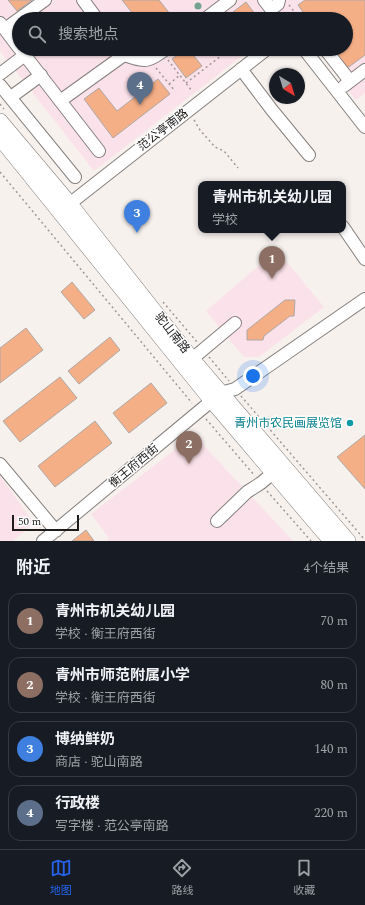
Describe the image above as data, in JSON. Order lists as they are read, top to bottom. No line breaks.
{"streets":{"main road":["驼山南路"],"street":["范公亭南路","衡王府西街"]},"crossings":[["范公亭南路","驼山南路"],["驼山南路","衡王府西街"]],"places":["青州市农民画展览馆"],"scale_bar":"50 m","north":"bottom right","page":{"search":"搜索地点","pins":["4","3","1","2"],"popup":["青州市机关幼儿园","学校"],"scale":"50 m","heading":["附近","4个结果"],"list":[{"mark":"1","name":"青州市机关幼儿园","note":"学校 · 衡王府西街","value":"70 m"},{"mark":"2","name":"青州市师范附属小学","note":"学校 · 衡王府西街","value":"80 m"},{"mark":"3","name":"博纳鲜奶","note":"商店 · 驼山南路","value":"140 m"},{"mark":"4","name":"行政楼","note":"写字楼 · 范公亭南路","value":"220 m"}],"nav":["地图","路线","收藏"]}}
